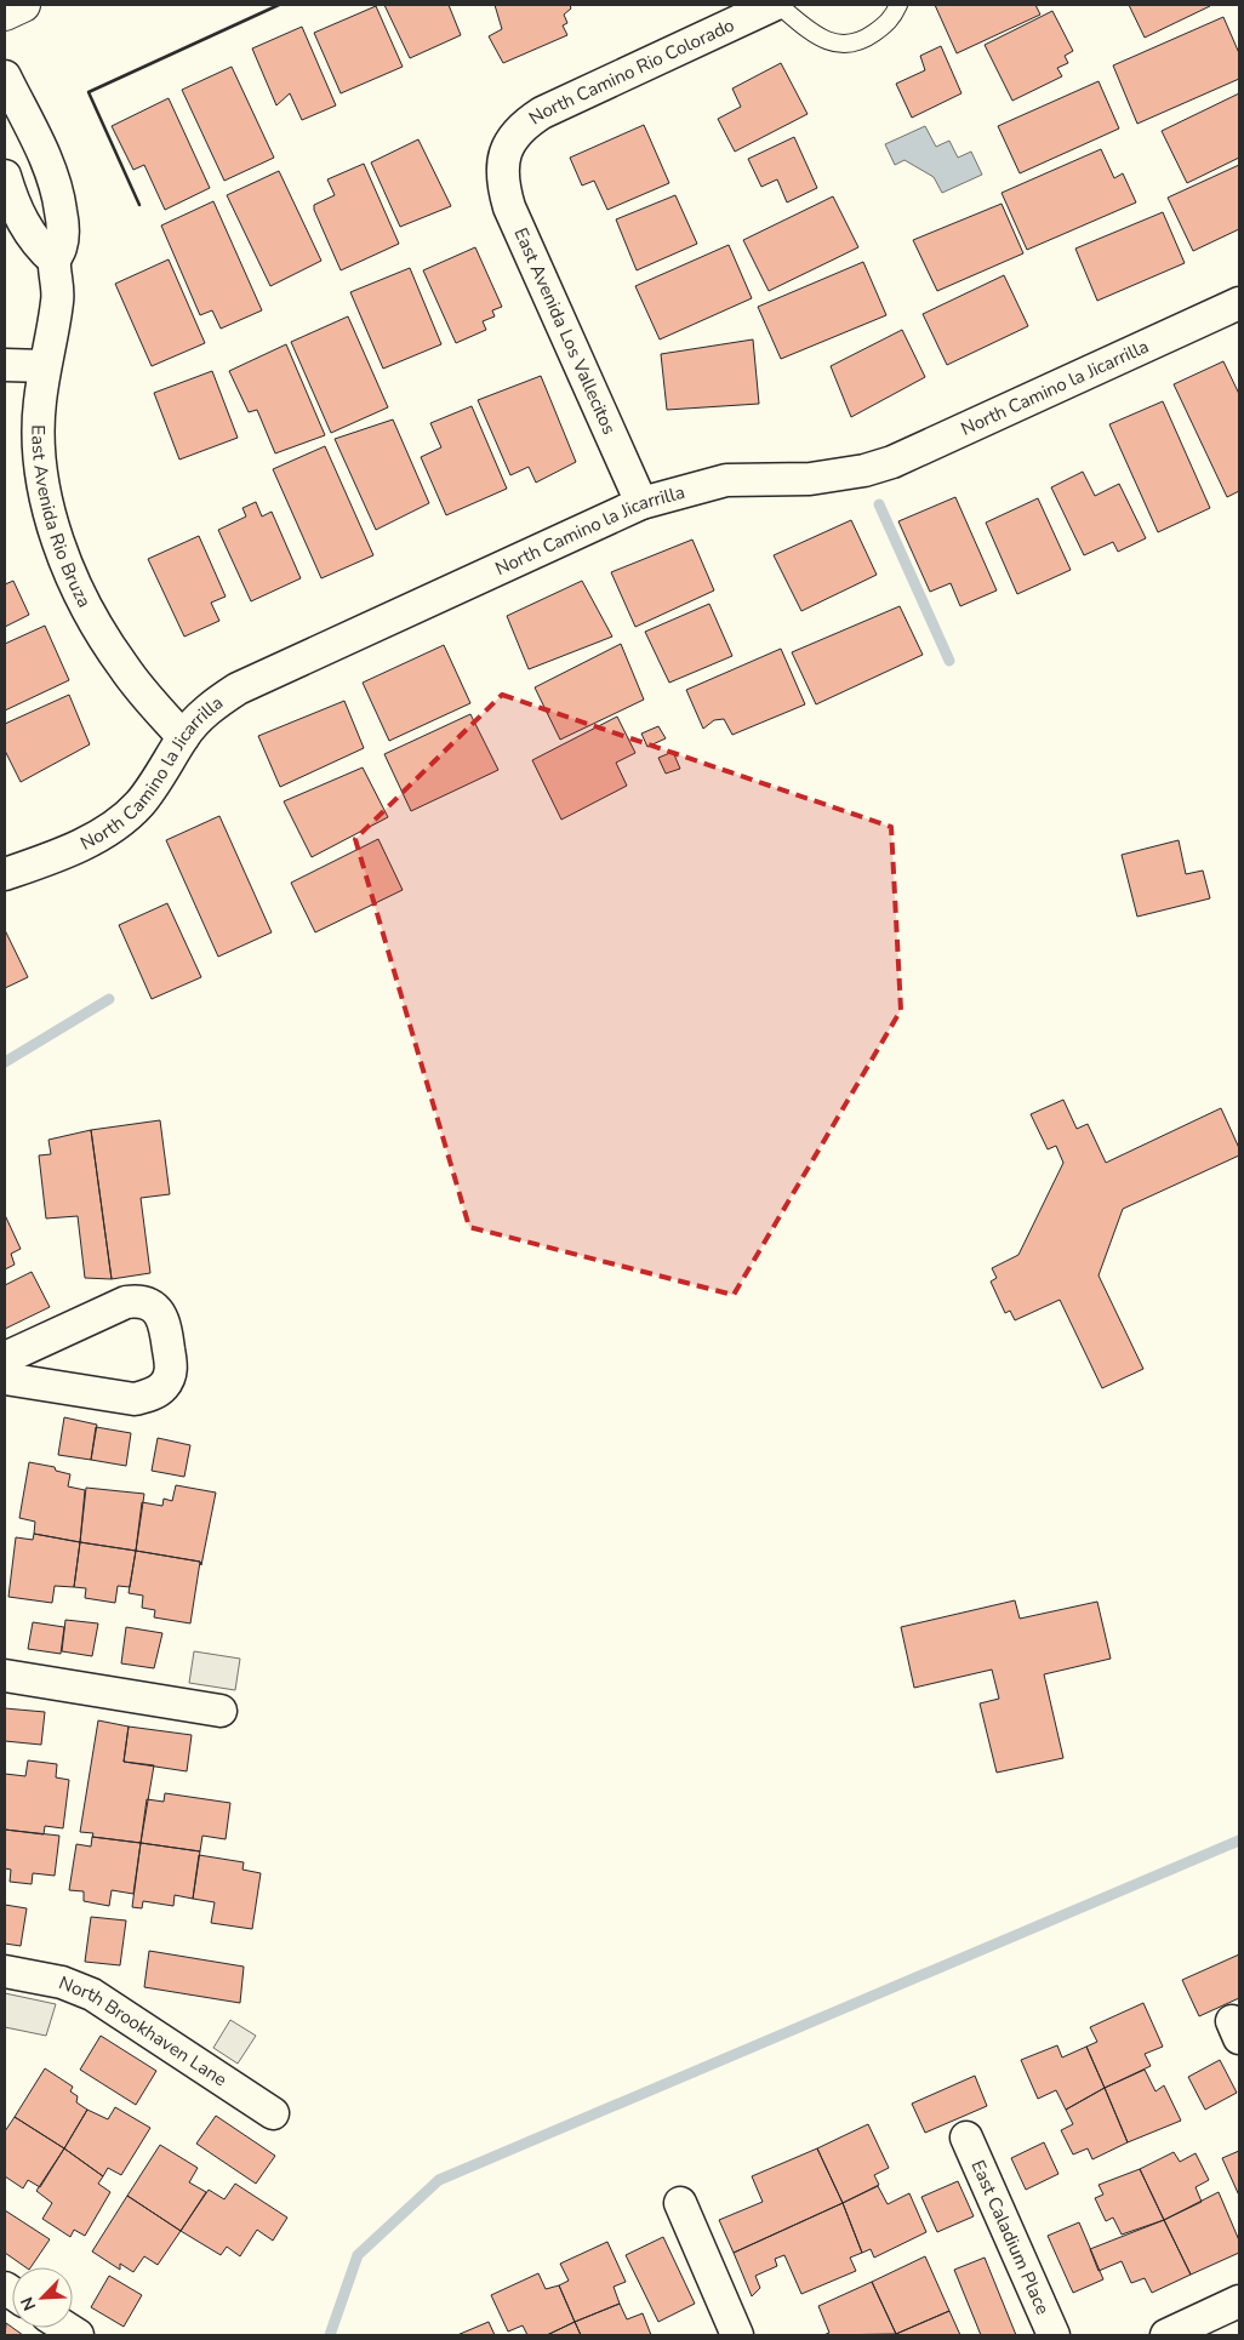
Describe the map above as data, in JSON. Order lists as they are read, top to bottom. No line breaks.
{"streets":{"street":["North Camino Rio Colorado","East Avenida Los Vallecitos","North Camino la Jicarrilla","East Avenida Rio Bruza","North Brookhaven Lane","East Caladium Place"]},"crossings":[["North Camino Rio Colorado","East Avenida Los Vallecitos"],["East Avenida Los Vallecitos","North Camino la Jicarrilla"],["North Camino la Jicarrilla","East Avenida Rio Bruza"]],"north":"bottom left"}
